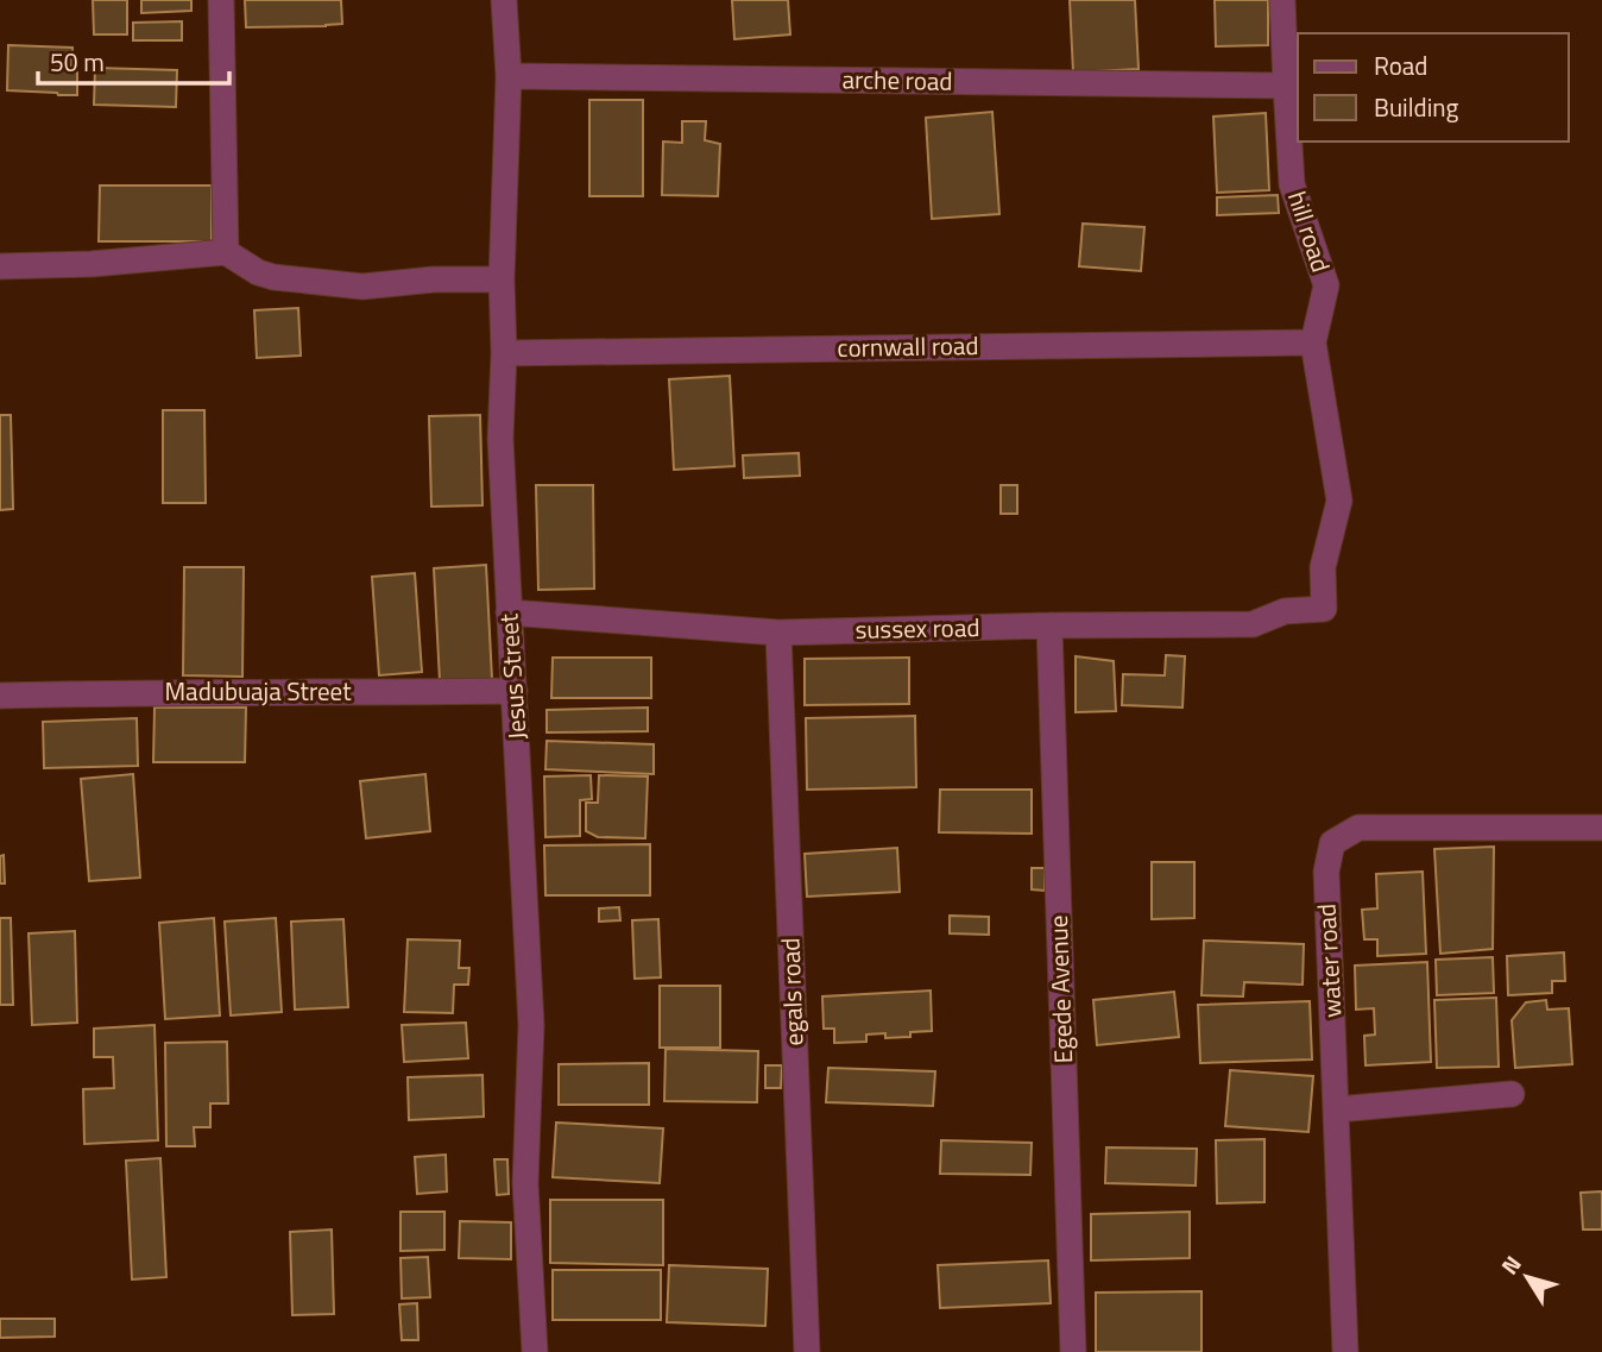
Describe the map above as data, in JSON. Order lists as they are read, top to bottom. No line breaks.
{"streets":{"street":["arche road","hill road","cornwall road","sussex road","Jesus Street","Madubuaja Street","water road","Egede Avenue","egals road"]},"crossings":[["arche road","hill road"],["arche road","Jesus Street"],["hill road","cornwall road"],["hill road","sussex road"],["cornwall road","Jesus Street"],["sussex road","Jesus Street"],["sussex road","Egede Avenue"],["sussex road","egals road"],["Jesus Street","Madubuaja Street"]],"legend":["Road","Building"],"scale_bar":"50 m","north":"top left"}
